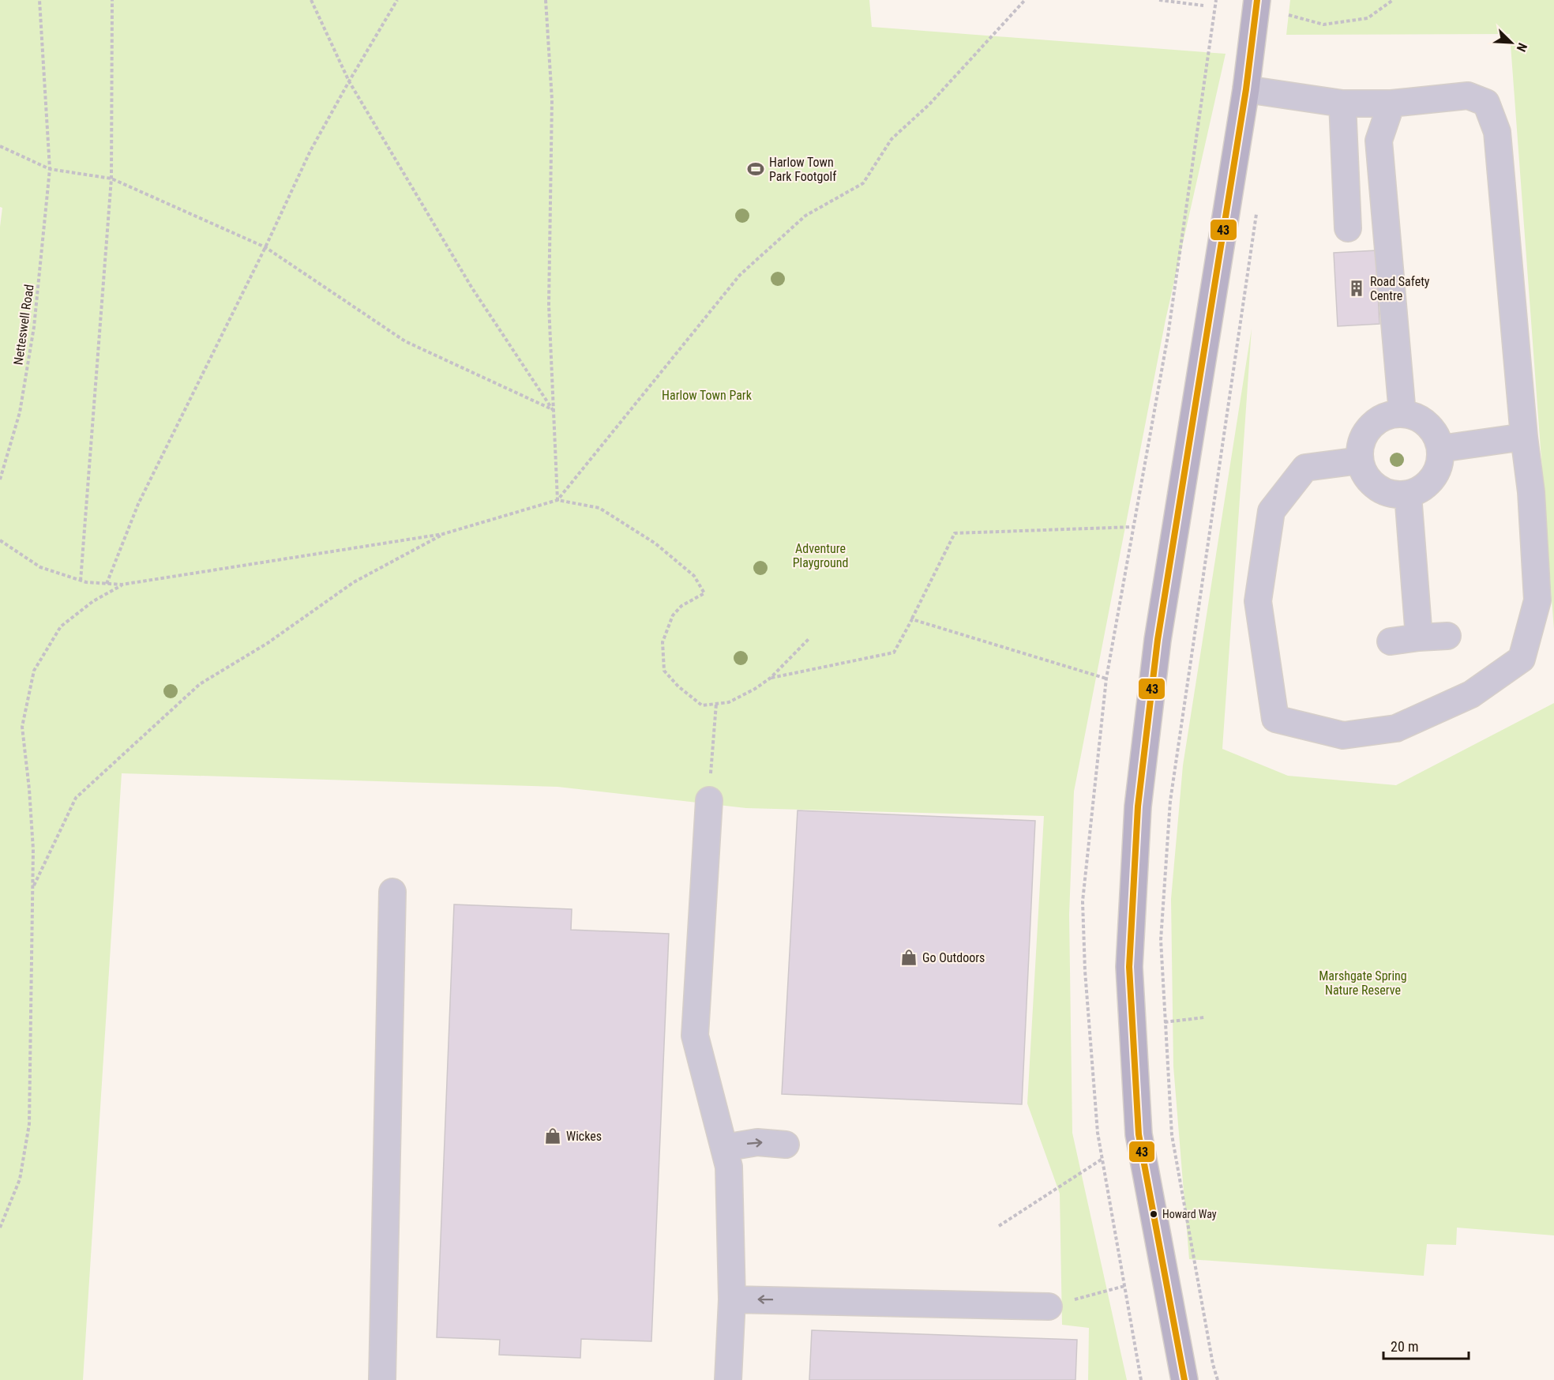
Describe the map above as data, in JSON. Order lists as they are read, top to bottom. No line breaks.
{"streets":{"path":["Netteswell Road"]},"parks":["Harlow Town Park","Adventure Playground","Marshgate Spring Nature Reserve"],"places":{"sports":["Harlow Town Park Footgolf"],"building":["Road Safety Centre"],"shop":["Go Outdoors","Wickes"],"other":["Howard Way"]},"lines":["transit line 43"],"scale_bar":"20 m","north":"bottom right"}
